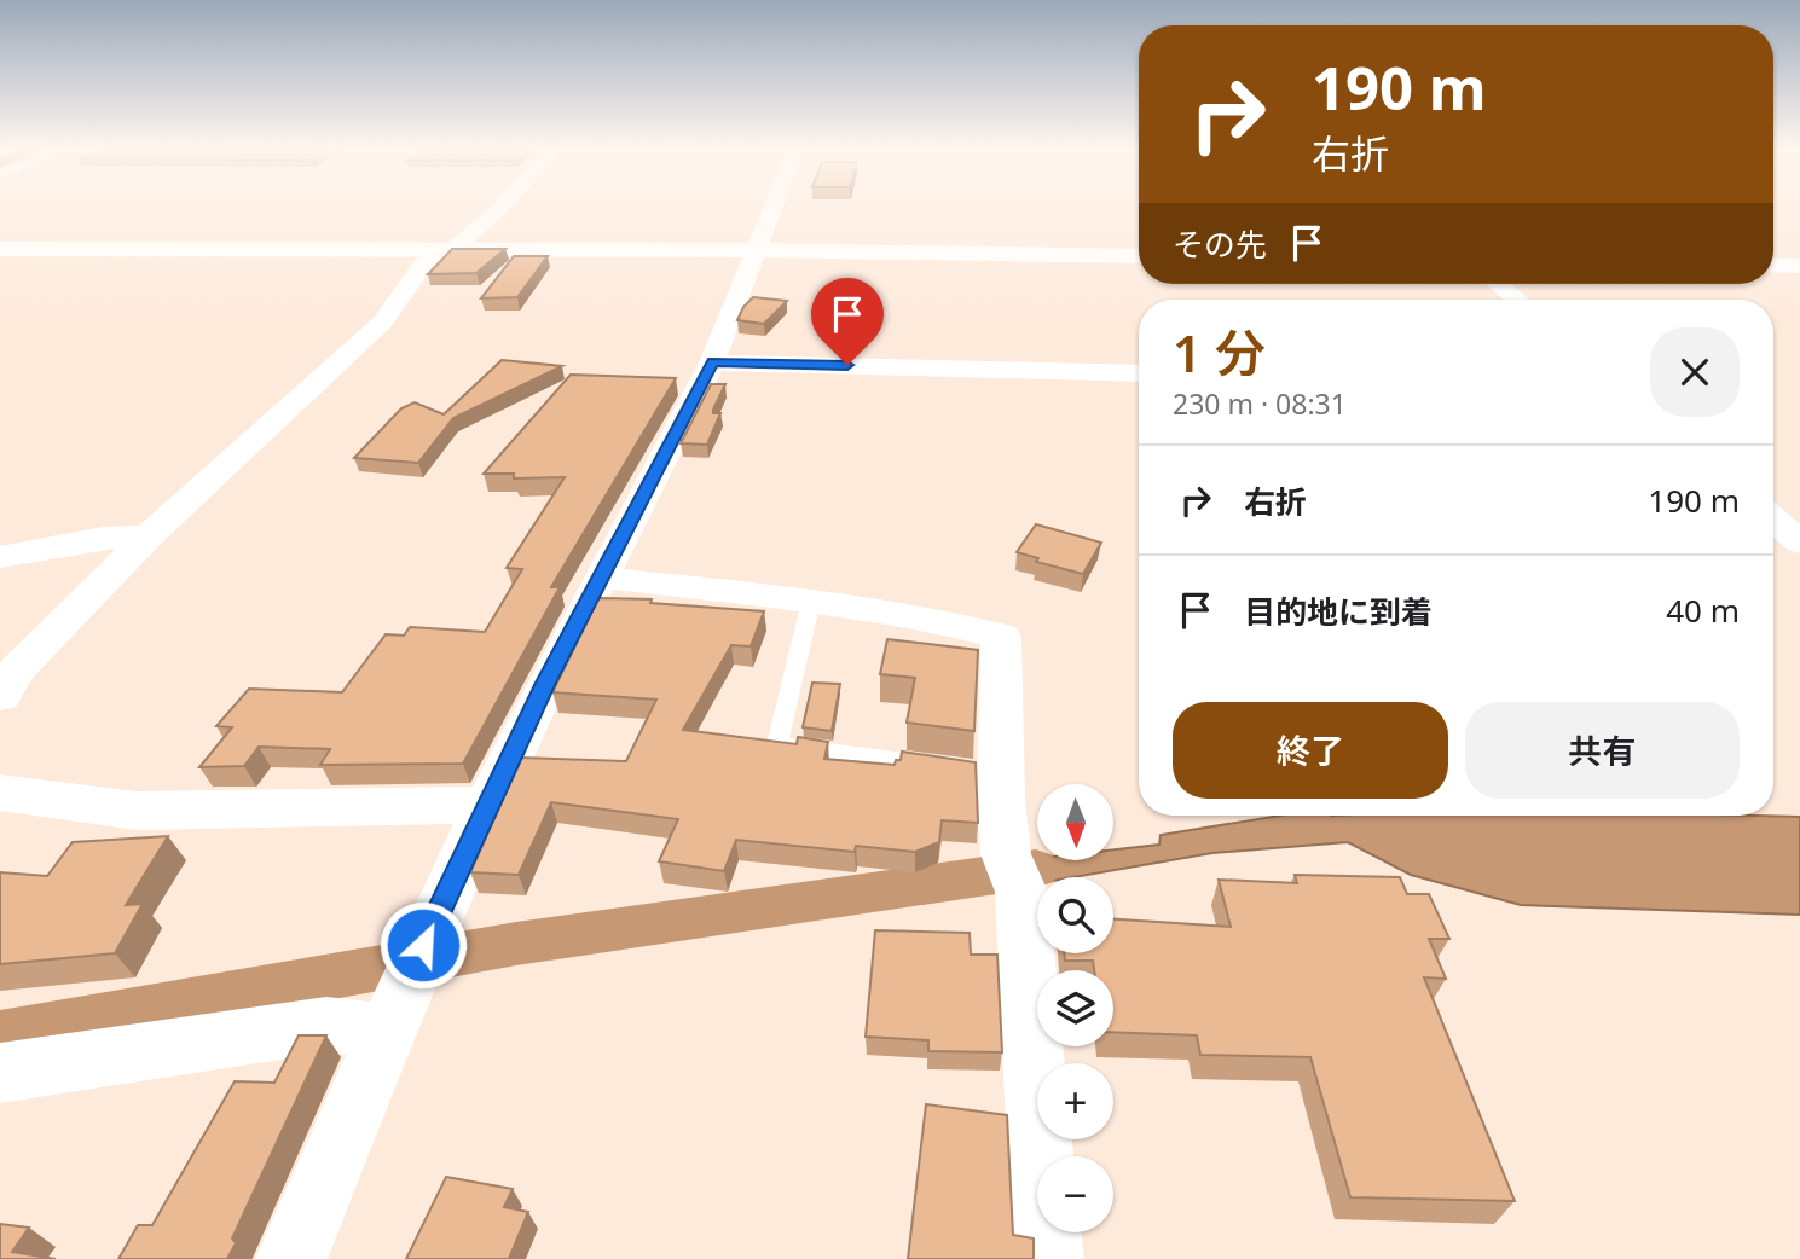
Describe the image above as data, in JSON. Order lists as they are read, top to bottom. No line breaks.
{"north":"bottom","page":{"turn":["190 m","右折"],"then":"その先","heading":["1 分","230 m · 08:31"],"list":[{"name":"右折","value":"190 m"},{"name":"目的地に到着","value":"40 m"}],"buttons":["終了","共有"],"map_buttons":["+","−"]}}
